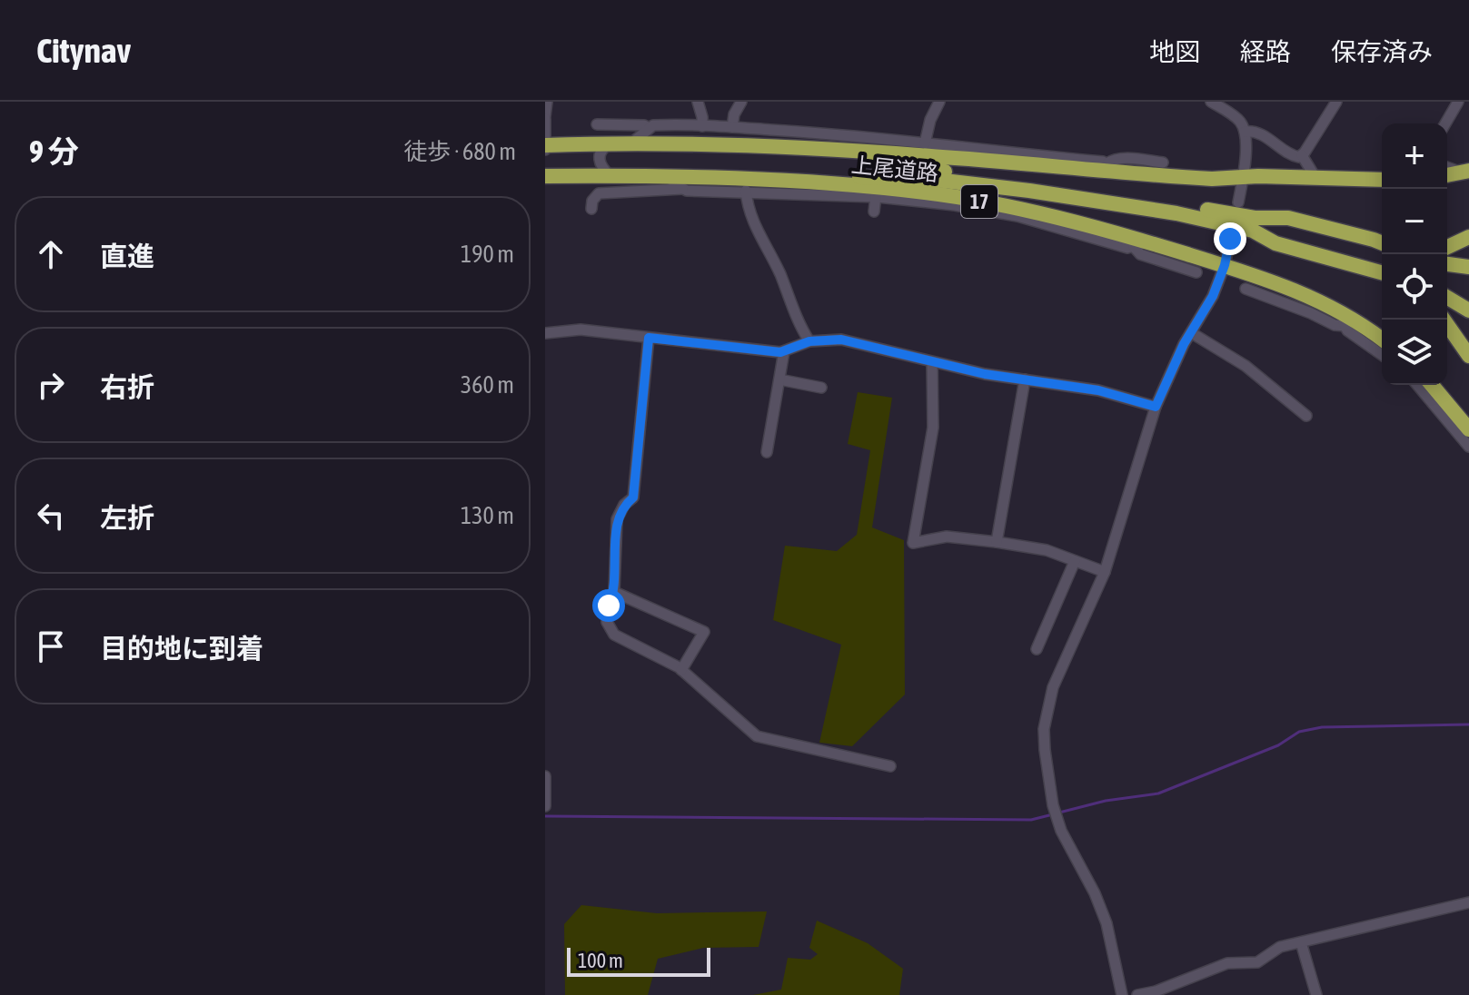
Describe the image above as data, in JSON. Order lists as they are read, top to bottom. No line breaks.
{"streets":{"highway":["上尾道路","17"]},"scale_bar":"100 m","page":{"header":"Citynav","nav":["地図","経路","保存済み"],"heading":["9 分","徒歩 · 680 m"],"map_buttons":["+","−"],"list":[["直進","190 m"],["右折","360 m"],["左折","130 m"],"目的地に到着"],"scale":"100 m"}}
